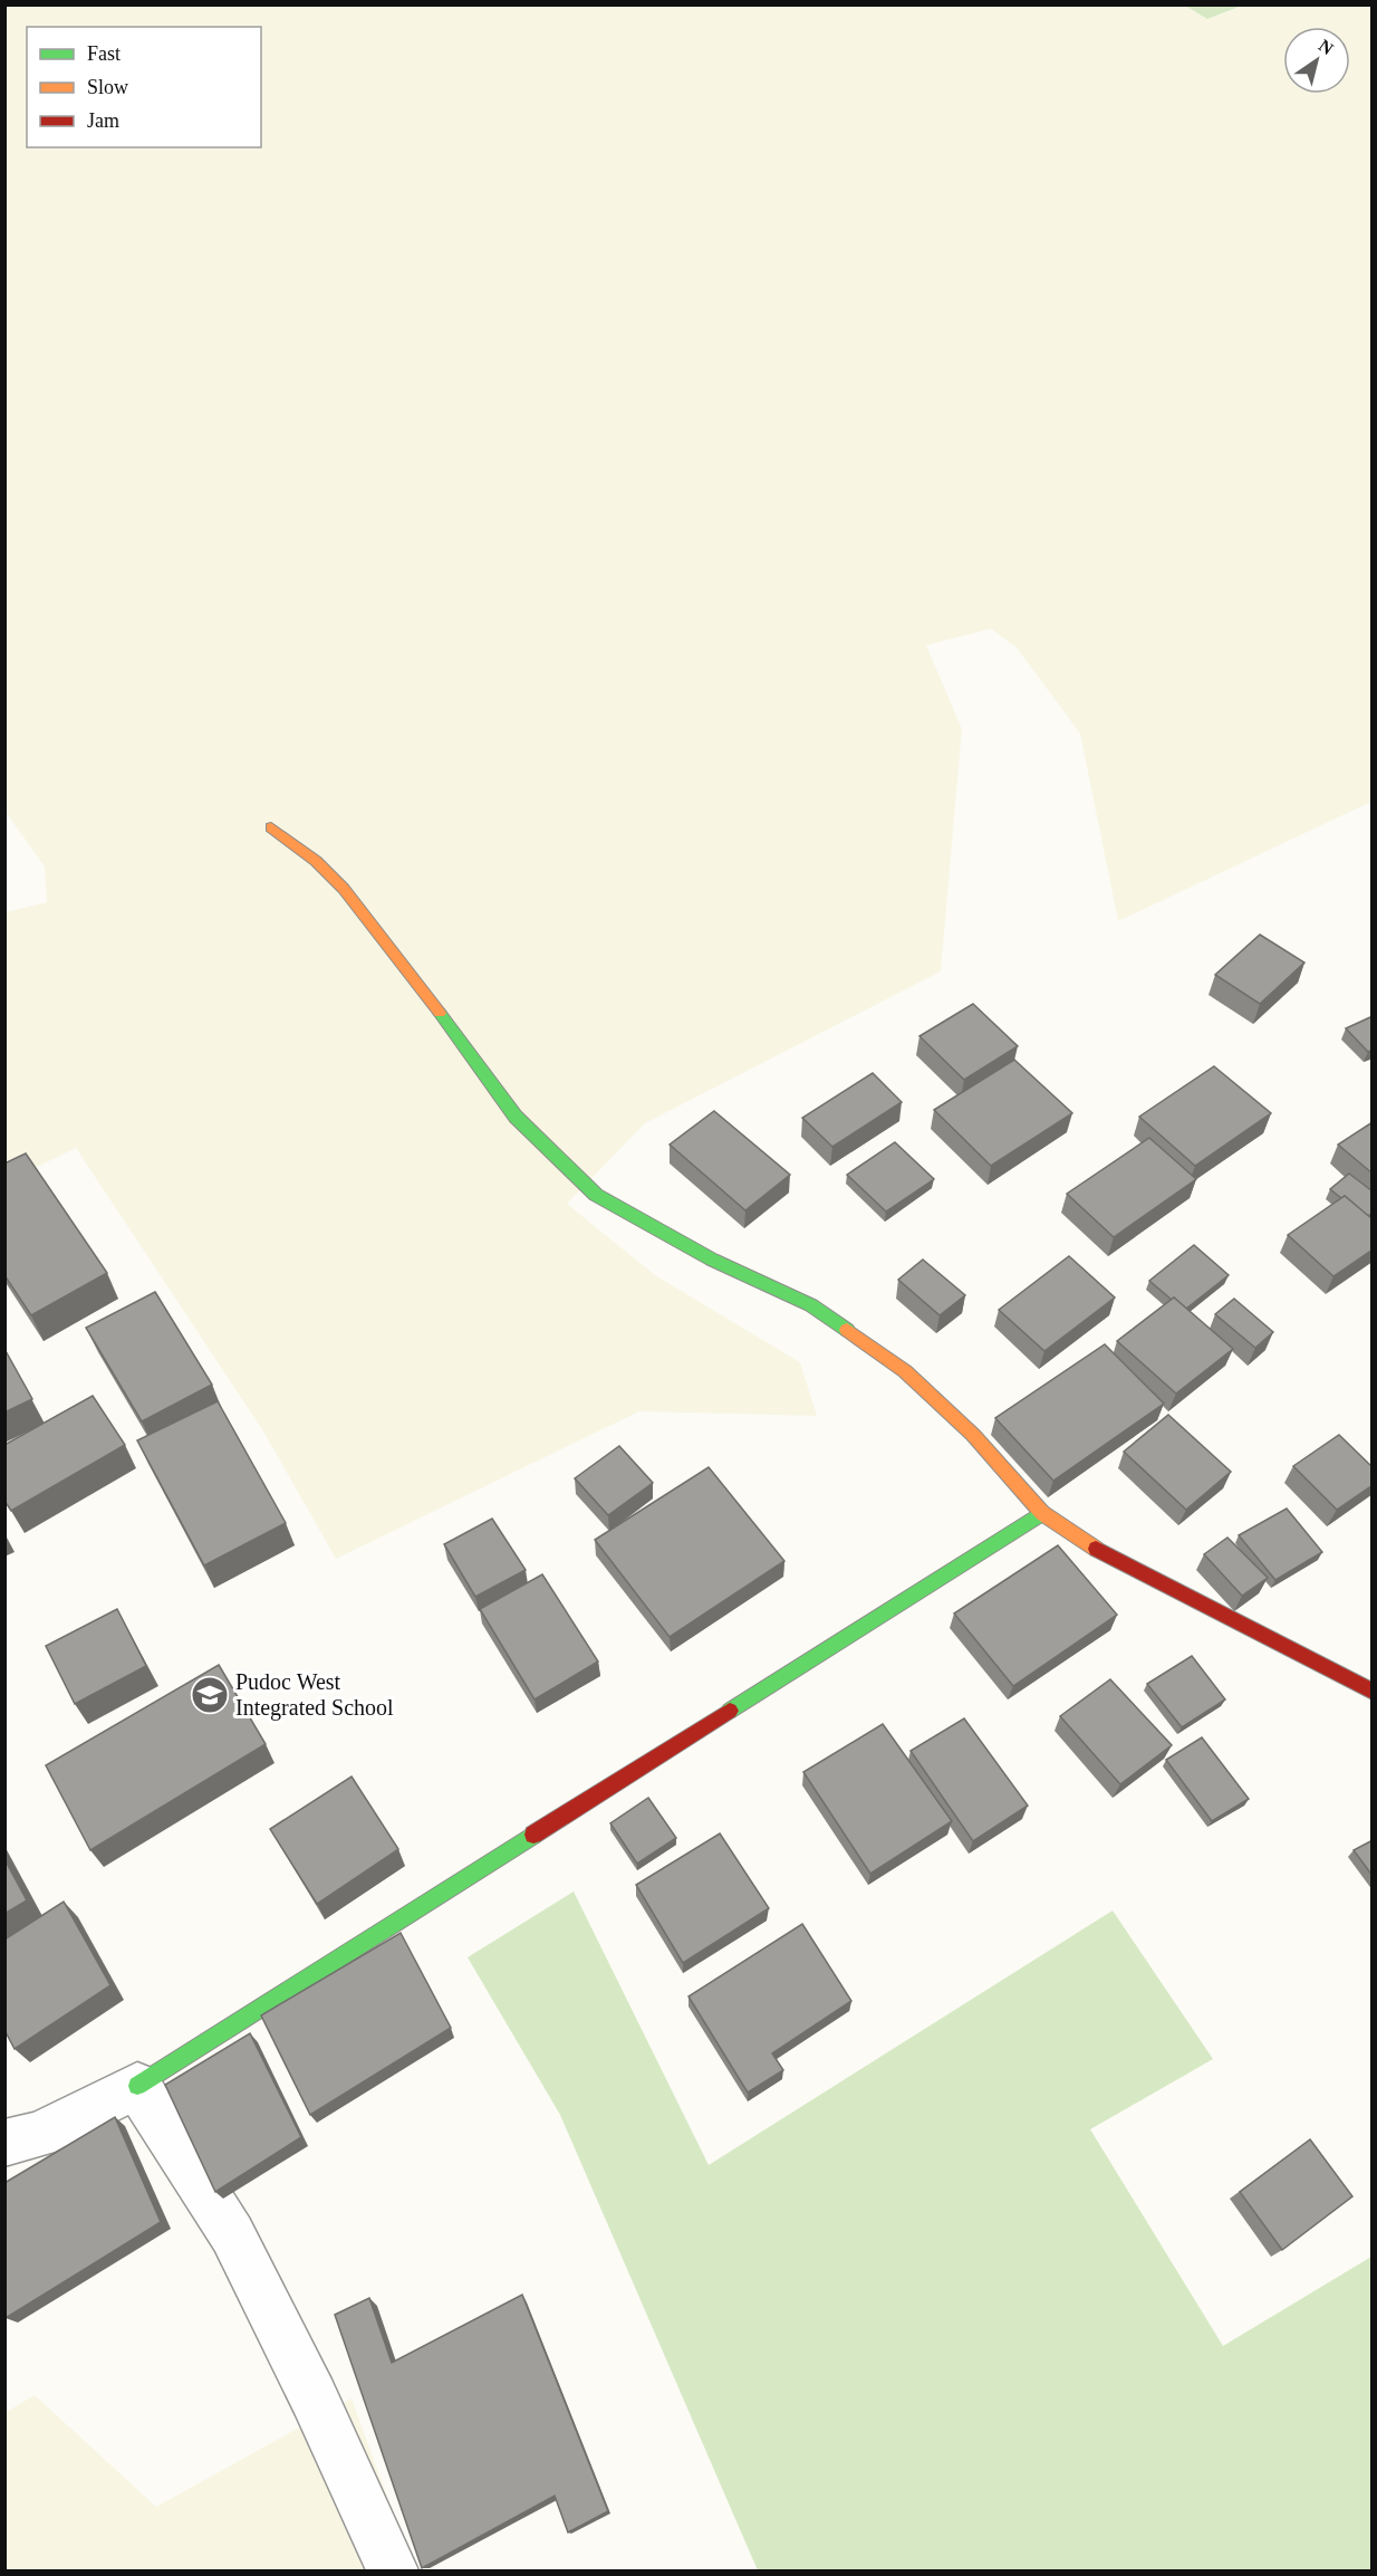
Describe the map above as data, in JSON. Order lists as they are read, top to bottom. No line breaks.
{"places":{"school or university":["Pudoc West Integrated School"]},"legend":["Fast","Slow","Jam"],"north":"top right"}
